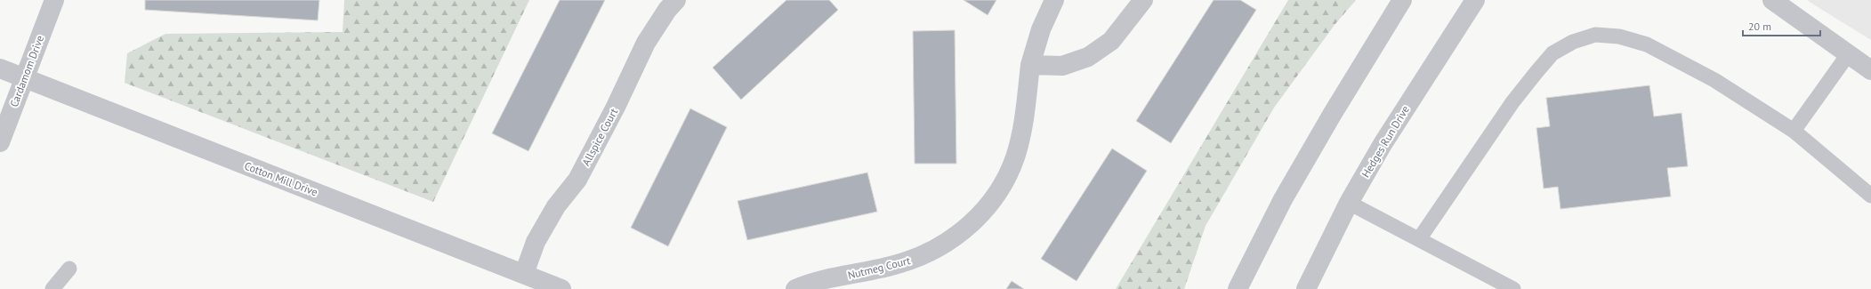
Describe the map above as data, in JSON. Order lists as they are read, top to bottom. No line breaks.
{"streets":{"street":["Cardamom Drive","Allspice Court","Hedges Run Drive","Cotton Mill Drive","Nutmeg Court"]},"crossings":[["Cardamom Drive","Cotton Mill Drive"],["Allspice Court","Cotton Mill Drive"]],"scale_bar":"20 m"}
